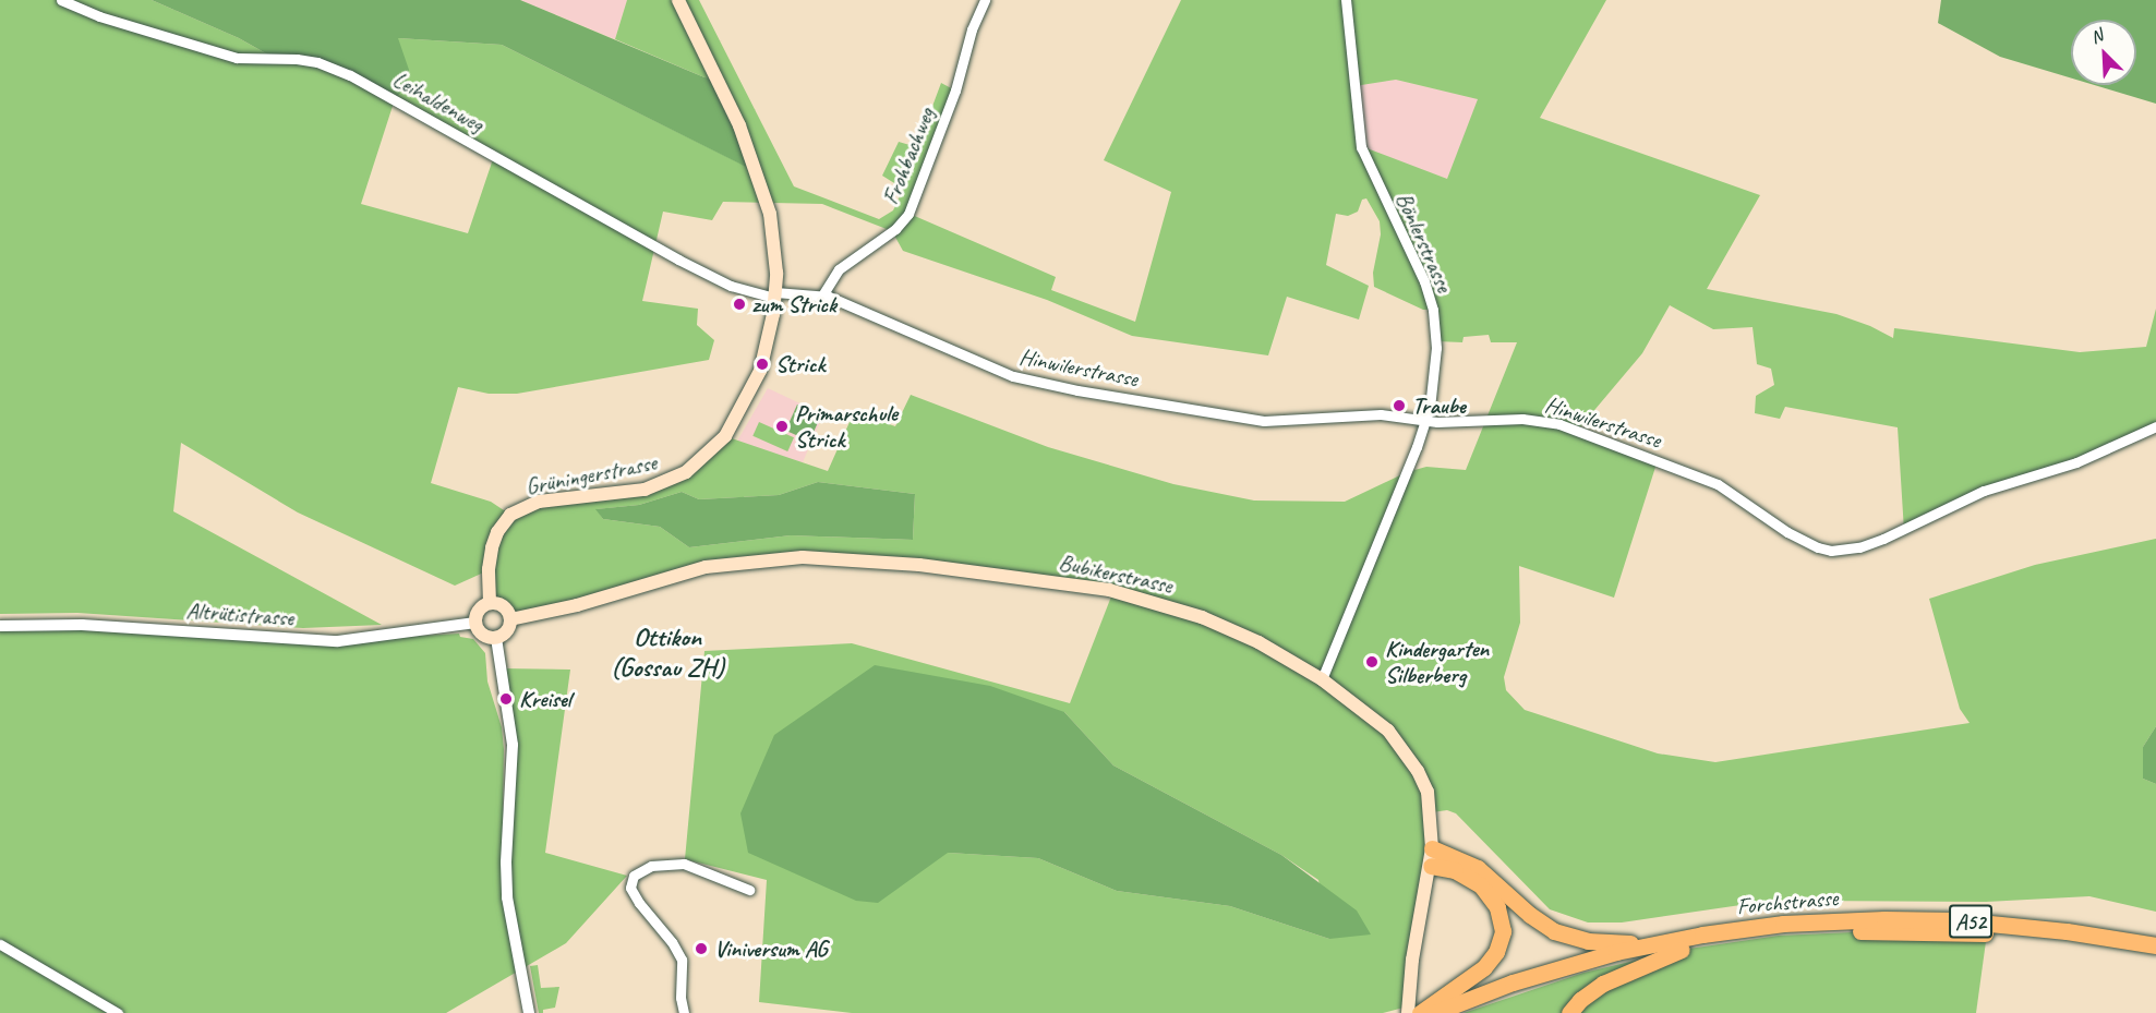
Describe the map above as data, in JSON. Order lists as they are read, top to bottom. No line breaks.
{"streets":{"highway":["Forchstrasse","A52"],"main road":["Grüningerstrasse","Bubikerstrasse"],"street":["Leihaldenweg","Frohbachweg","Bönlerstrasse","Hinwilerstrasse","Altrütistrasse"]},"crossings":[["Leihaldenweg","Hinwilerstrasse"],["Leihaldenweg","Grüningerstrasse"],["Frohbachweg","Hinwilerstrasse"],["Bönlerstrasse","Hinwilerstrasse"],["Bönlerstrasse","Bubikerstrasse"],["Hinwilerstrasse","Grüningerstrasse"],["Grüningerstrasse","Bubikerstrasse"],["Grüningerstrasse","Altrütistrasse"],["Bubikerstrasse","Altrütistrasse"]],"districts":["Ottikon (Gossau ZH)"],"places":["zum Strick","Strick","Traube","Primarschule Strick","Kindergarten Silberberg","Kreisel","Viniversum AG"],"north":"top left"}
